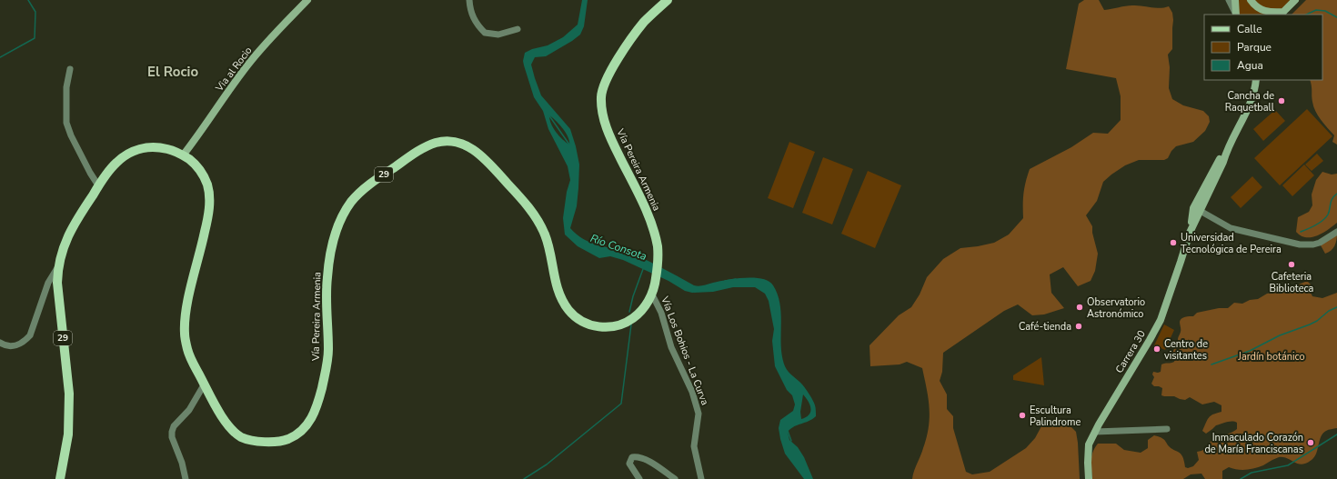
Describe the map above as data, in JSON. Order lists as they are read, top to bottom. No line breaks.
{"streets":{"main road":["Vía Pereira Armenia","29"],"street":["Via al Rocio","Vía Los Bohios - La Curva","Carrera 30"]},"crossings":[["Via al Rocio","Vía Pereira Armenia"],["Vía Pereira Armenia","Vía Los Bohios - La Curva"]],"districts":["El Rocio"],"water":["Río Consota"],"parks":["Jardín botánico"],"places":["Cancha de Raquetball","Universidad Tecnológica de Pereira","Cafeteria Biblioteca","Observatorio Astronómico","Café-tienda","Centro de visitantes","Escultura Palindrome","Inmaculado Corazón de María Franciscanas"],"legend":["Calle","Parque","Agua"]}
